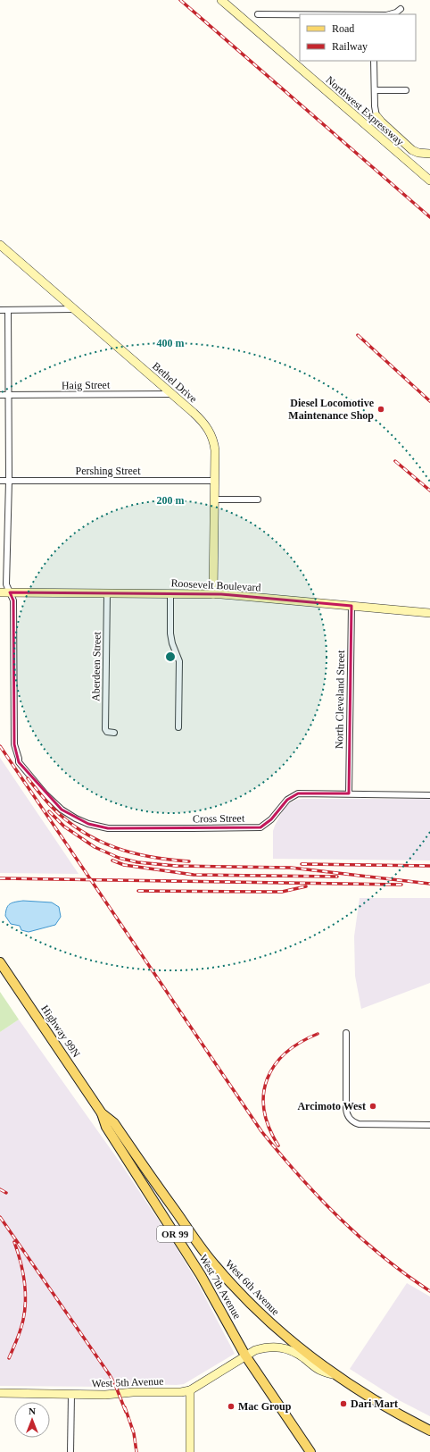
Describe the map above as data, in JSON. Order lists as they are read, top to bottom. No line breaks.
{"streets":{"main road":["Highway 99N","OR 99","West 7th Avenue","West 6th Avenue"],"street":["Northwest Expressway","Bethel Drive","Haig Street","Pershing Street","Roosevelt Boulevard","Aberdeen Street","North Cleveland Street","Cross Street","West 5th Avenue"]},"crossings":[["Bethel Drive","Haig Street"],["Bethel Drive","Pershing Street"],["Bethel Drive","Roosevelt Boulevard"],["Roosevelt Boulevard","Aberdeen Street"],["Roosevelt Boulevard","North Cleveland Street"],["Roosevelt Boulevard","Cross Street"],["North Cleveland Street","Cross Street"],["Highway 99N","West 7th Avenue"],["Highway 99N","West 6th Avenue"],["West 7th Avenue","West 6th Avenue"],["West 7th Avenue","West 5th Avenue"],["West 6th Avenue","West 5th Avenue"]],"places":["Diesel Locomotive Maintenance Shop","Arcimoto West","Dari Mart","Mac Group"],"legend":["Road","Railway"],"north":"top","rings":["400 m","200 m"]}
